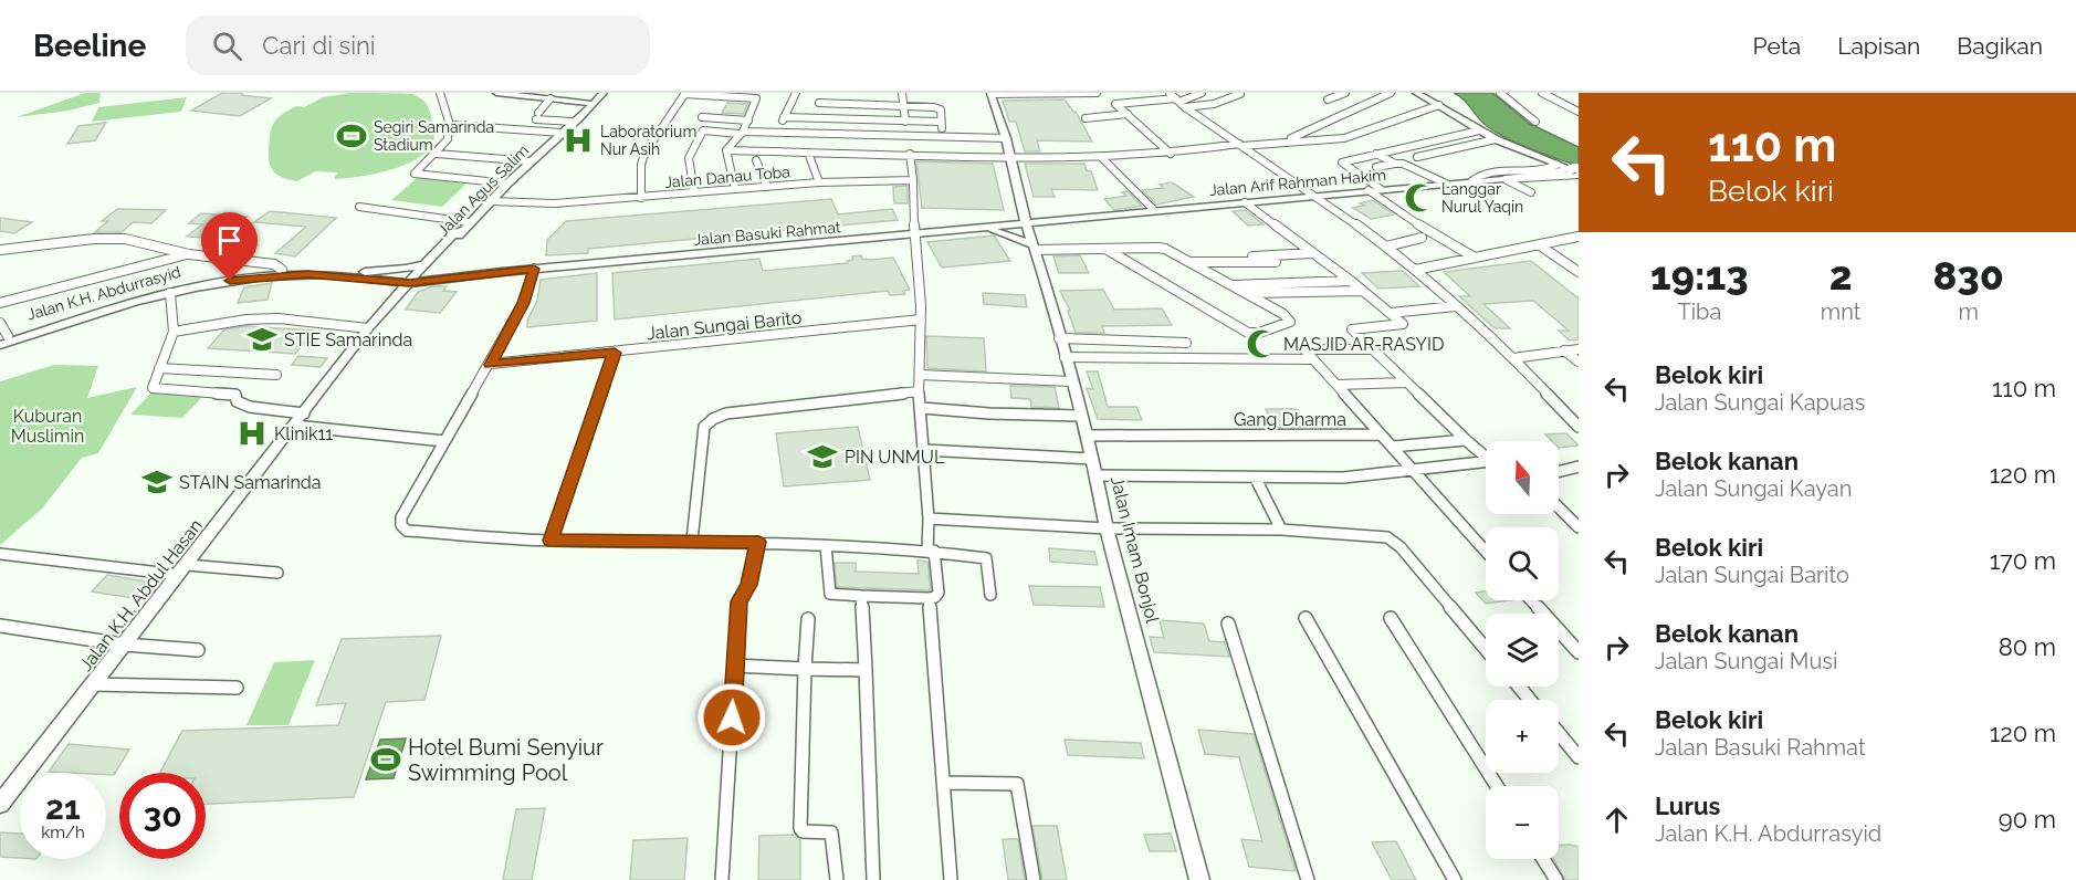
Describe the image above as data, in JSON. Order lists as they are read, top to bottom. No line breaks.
{"streets":{"street":["Jalan Danau Toba","Jalan Arif Rahman Hakim","Jalan Agus Salim","Jalan Basuki Rahmat","Jalan K.H. Abdurrasyid","Jalan Sungai Barito","Gang Dharma","Jalan Imam Bonjol","Jalan K.H. Abdul Hasan"]},"crossings":[["Jalan Danau Toba","Jalan Agus Salim"],["Jalan Arif Rahman Hakim","Jalan Basuki Rahmat"],["Jalan Arif Rahman Hakim","Jalan Imam Bonjol"],["Jalan Agus Salim","Jalan Basuki Rahmat"],["Jalan Agus Salim","Jalan K.H. Abdurrasyid"],["Jalan Agus Salim","Jalan K.H. Abdul Hasan"],["Jalan Basuki Rahmat","Jalan K.H. Abdurrasyid"],["Jalan Basuki Rahmat","Jalan Imam Bonjol"],["Jalan Basuki Rahmat","Jalan K.H. Abdul Hasan"],["Jalan K.H. Abdurrasyid","Jalan K.H. Abdul Hasan"],["Gang Dharma","Jalan Imam Bonjol"]],"parks":["Kuburan Muslimin"],"places":{"sports":["Segiri Samarinda Stadium","Hotel Bumi Senyiur Swimming Pool"],"hospital":["Laboratorium Nur Asih","Klinik11"],"mosque":["Langgar Nurul Yaqin","MASJID AR-RASYID"],"school or university":["STIE Samarinda","PIN UNMUL","STAIN Samarinda"]},"north":"top","page":{"header":"Beeline","search":"Cari di sini","nav":["Peta","Lapisan","Bagikan"],"turn":["110 m","Belok kiri"],"eta":["19:13","Tiba","2","mnt","830","m"],"list":[{"name":"Belok kiri","note":"Jalan Sungai Kapuas","value":"110 m"},{"name":"Belok kanan","note":"Jalan Sungai Kayan","value":"120 m"},{"name":"Belok kiri","note":"Jalan Sungai Barito","value":"170 m"},{"name":"Belok kanan","note":"Jalan Sungai Musi","value":"80 m"},{"name":"Belok kiri","note":"Jalan Basuki Rahmat","value":"120 m"},{"name":"Lurus","note":"Jalan K.H. Abdurrasyid","value":"90 m"}],"map_buttons":["+","−"],"speed":"21 km/h","limit":"30"}}
